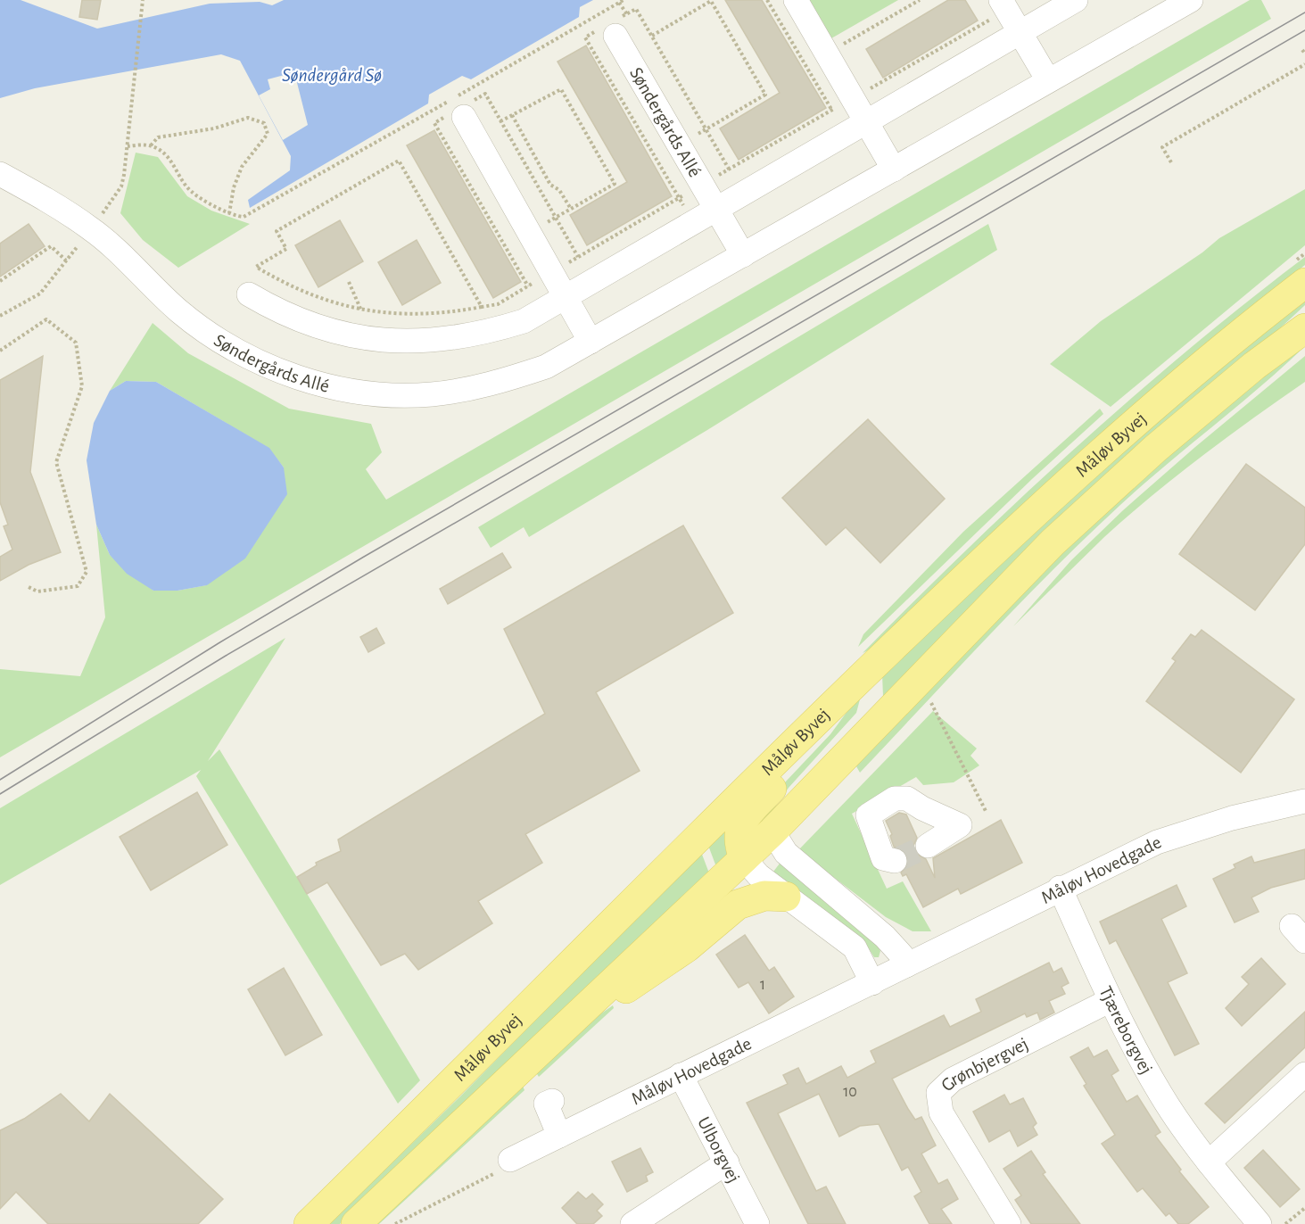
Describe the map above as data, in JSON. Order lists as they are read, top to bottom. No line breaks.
{"streets":{"main road":["Måløv Byvej"],"street":["Søndergårds Allé","Måløv Hovedgade","Tjæreborgvej","Grønbjergvej","Ulborgvej"]},"crossings":[["Måløv Hovedgade","Tjæreborgvej"],["Måløv Hovedgade","Ulborgvej"],["Tjæreborgvej","Grønbjergvej"]],"water":["Søndergård Sø"],"house_numbers":["1","10"]}
